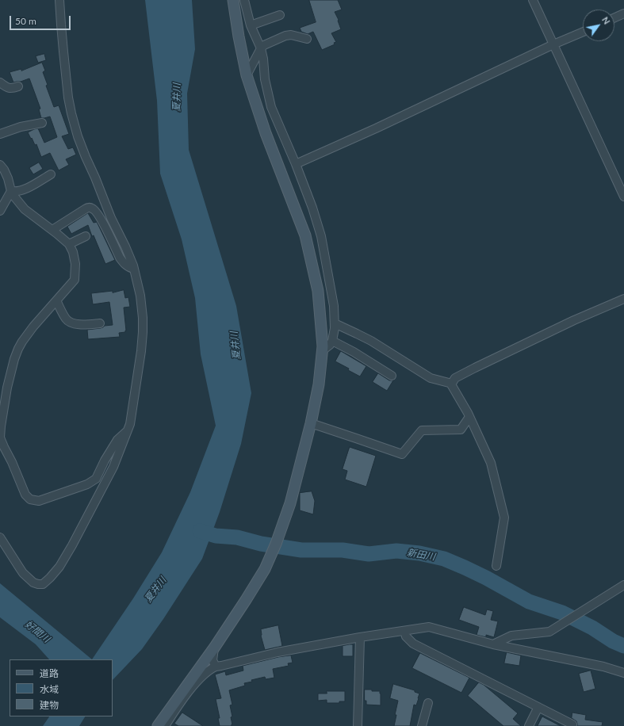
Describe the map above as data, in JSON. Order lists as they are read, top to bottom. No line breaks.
{"water":["夏井川","新田川","好間川"],"legend":["道路","水域","建物"],"scale_bar":"50 m","north":"top right"}
